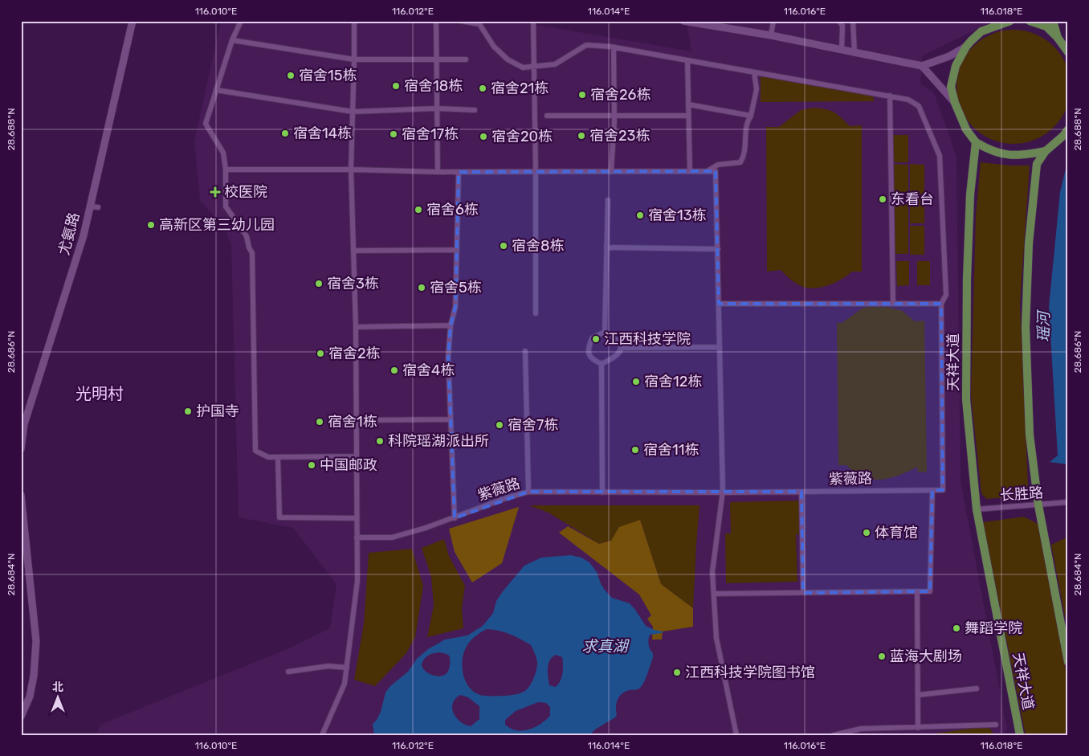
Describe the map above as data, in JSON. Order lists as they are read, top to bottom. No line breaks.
{"streets":{"main road":["尤氨路","天祥大道"],"street":["紫薇路","长胜路"]},"crossings":[["天祥大道","长胜路"]],"districts":["光明村"],"water":["瑶河","求真湖"],"places":{"other":["宿舍15栋","宿舍18栋","宿舍21栋","宿舍26栋","宿舍14栋","宿舍17栋","宿舍23栋","宿舍20栋","东看台","宿舍6栋","宿舍13栋","高新区第三幼儿园","宿舍8栋","宿舍3栋","宿舍5栋","江西科技学院","宿舍2栋","宿舍4栋","宿舍12栋","护国寺","宿舍1栋","宿舍7栋","科院瑶湖派出所","宿舍11栋","中国邮政","体育馆","舞蹈学院","蓝海大剧场","江西科技学院图书馆"],"health":["校医院"]},"north":"top","coordinates":["116.010°E","116.012°E","116.014°E","116.016°E","116.018°E","28.688°N","28.686°N","28.684°N"]}
